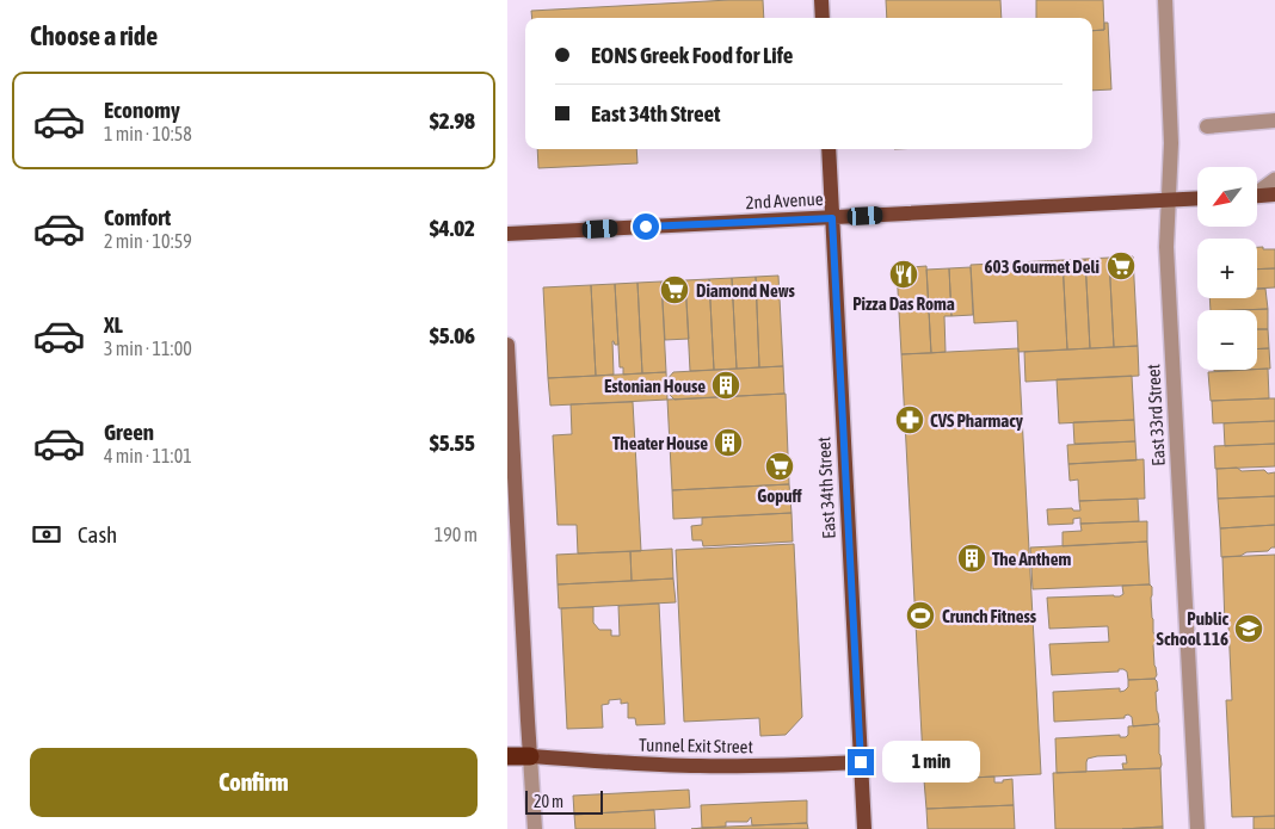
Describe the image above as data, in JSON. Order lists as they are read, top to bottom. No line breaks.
{"streets":{"main road":["2nd Avenue","East 34th Street","Tunnel Exit Street"],"street":["East 33rd Street"]},"crossings":[["2nd Avenue","East 33rd Street"],["2nd Avenue","East 34th Street"],["East 34th Street","Tunnel Exit Street"]],"places":{"supermarket":["603 Gourmet Deli","Diamond News","Gopuff"],"restaurant":["Pizza Das Roma"],"building":["Estonian House","Theater House","The Anthem"],"pharmacy":["CVS Pharmacy"],"sports":["Crunch Fitness"],"school or university":["Public School 116"]},"scale_bar":"20 m","north":"bottom left","page":{"heading":"Choose a ride","banner":["EONS Greek Food for Life","East 34th Street"],"list":[{"name":"Economy","note":"1 min · 10:58","value":"$2.98"},{"name":"Comfort","note":"2 min · 10:59","value":"$4.02"},{"name":"XL","note":"3 min · 11:00","value":"$5.06"},{"name":"Green","note":"4 min · 11:01","value":"$5.55"}],"map_buttons":["+","−"],"pay":["Cash","190 m"],"buttons":"Confirm","bubble":"1 min","scale":"20 m"}}
